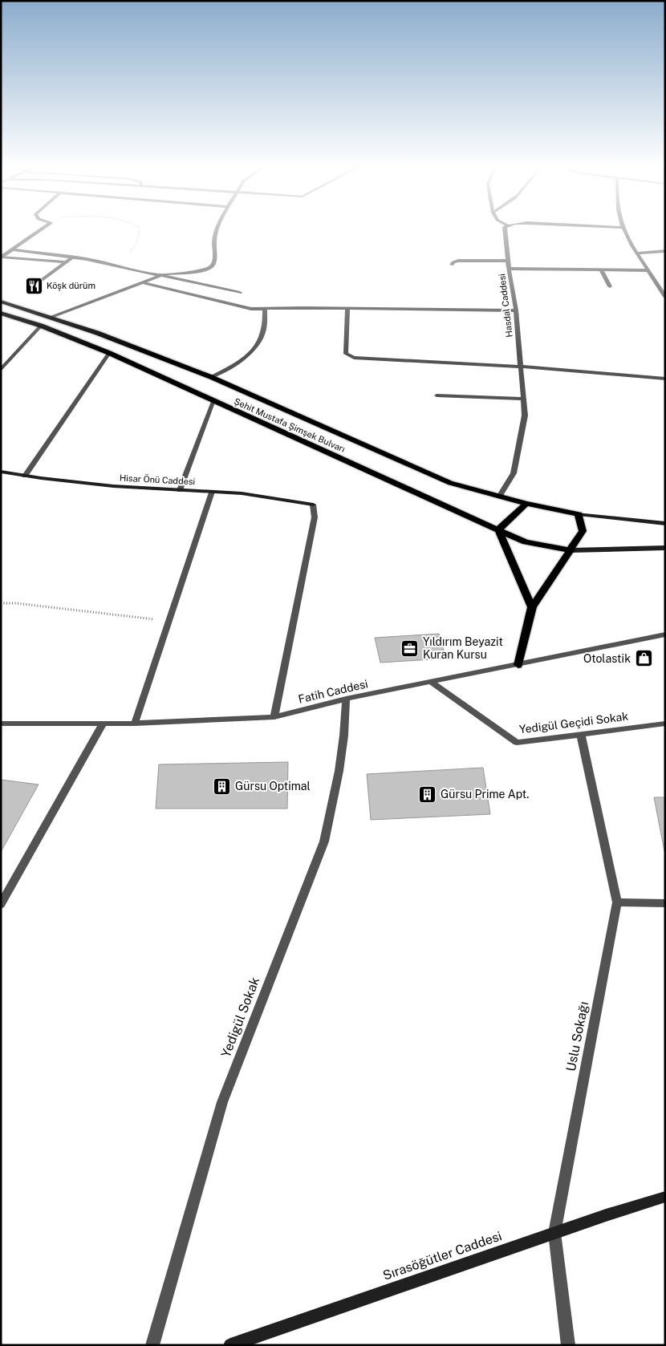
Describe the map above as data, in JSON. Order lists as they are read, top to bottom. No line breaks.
{"streets":{"main road":["Şehit Mustafa Şimşek Bulvarı","Hisar Önü Caddesi","Sırasöğütler Caddesi"],"street":["Hasdal Caddesi","Fatih Caddesi","Yedigül Geçidi Sokak","Yedigül Sokak","Uslu Sokağı"]},"crossings":[["Hasdal Caddesi","Şehit Mustafa Şimşek Bulvarı"],["Fatih Caddesi","Yedigül Geçidi Sokak"],["Fatih Caddesi","Yedigül Sokak"],["Yedigül Geçidi Sokak","Uslu Sokağı"],["Uslu Sokağı","Sırasöğütler Caddesi"]],"places":{"restaurant":["Köşk dürüm"],"office":["Yıldırım Beyazit Kuran Kursu"],"shop":["Otolastik"],"building":["Gürsu Optimal","Gürsu Prime Apt."]}}
